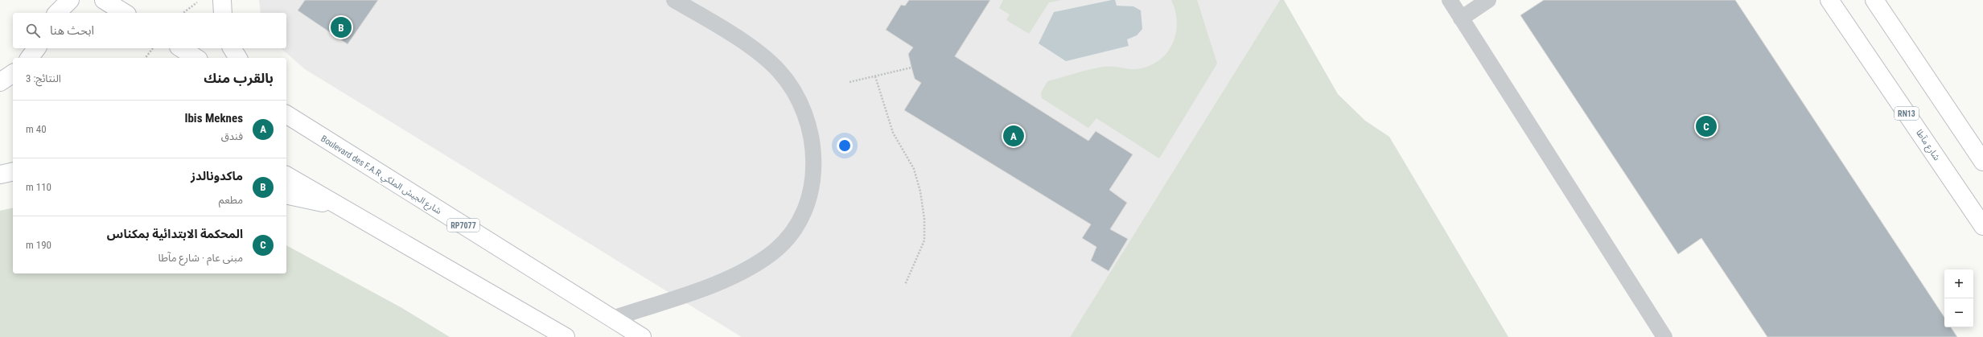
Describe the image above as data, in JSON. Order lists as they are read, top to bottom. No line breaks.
{"streets":{"main road":["RN13","شارع مآطا","Boulevard des F.A.R شارع الجيش الملكي","RP7077"]},"page":{"search":"ابحث هنا","pins":["B","C","A"],"heading":["بالقرب منك","النتائج: 3"],"list":[{"mark":"A","name":"Ibis Meknes","note":"فندق","value":"40 m"},{"mark":"B","name":"ماكدونالدز","note":"مطعم","value":"110 m"},{"mark":"C","name":"المحكمة الابتدائية بمكناس","note":"مبنى عام · شارع مآطا","value":"190 m"}],"map_buttons":["+","−"]}}
